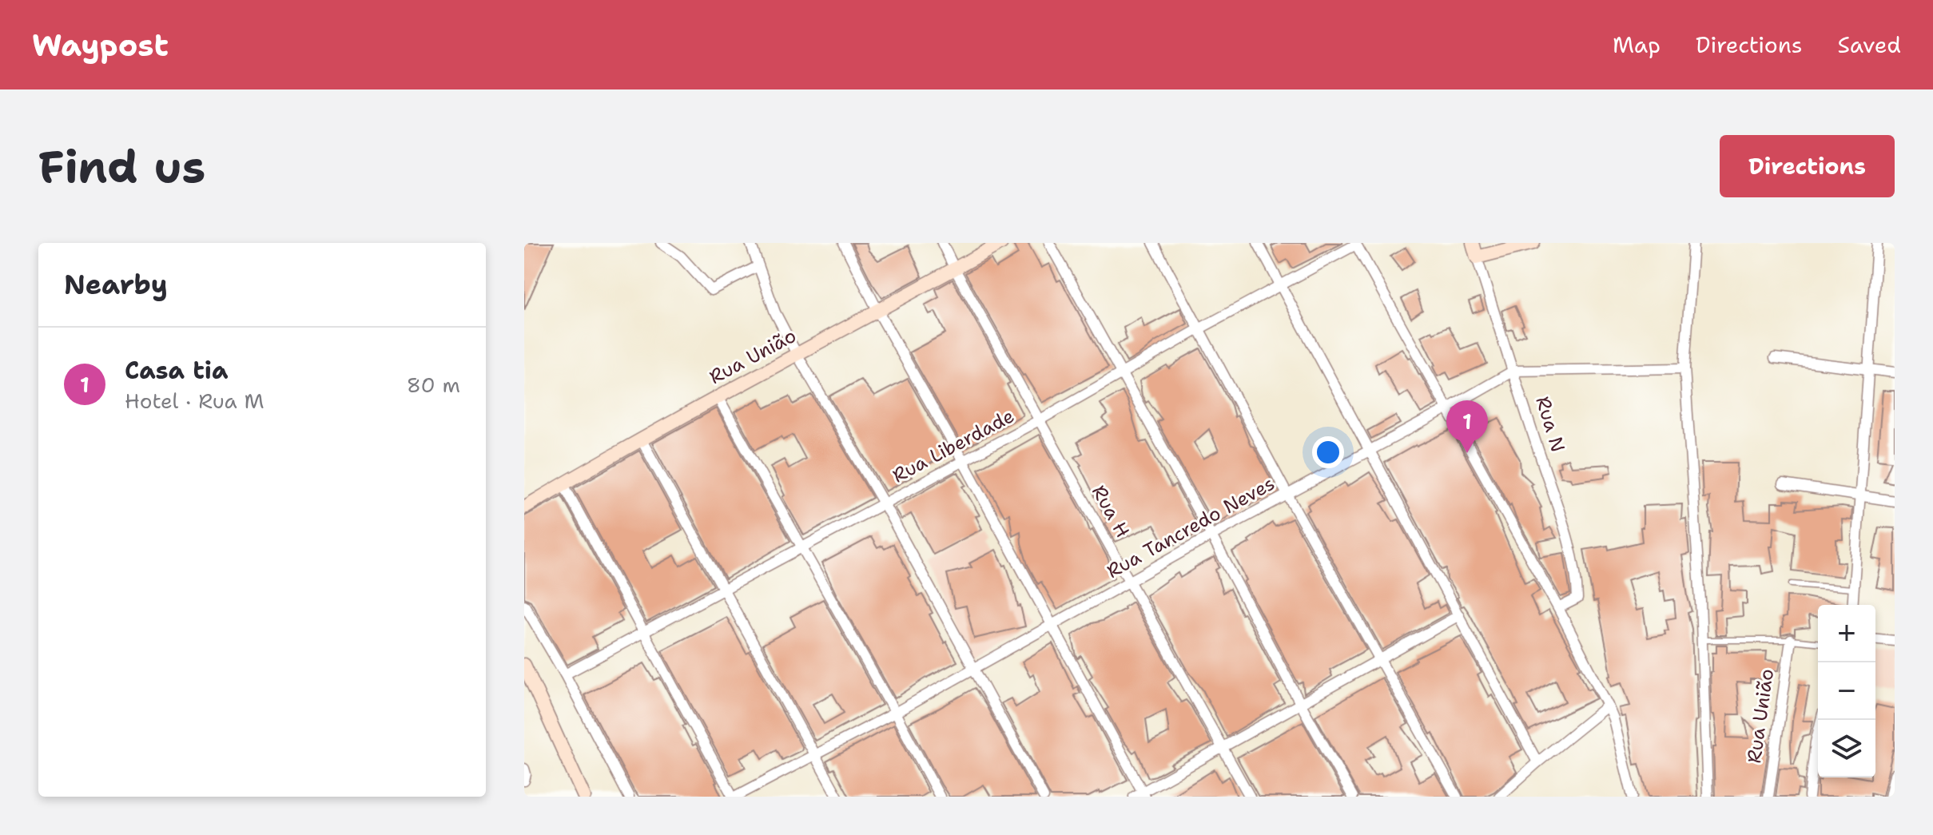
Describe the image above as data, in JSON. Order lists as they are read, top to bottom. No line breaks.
{"streets":{"main road":["Rua União","Rua N"],"street":["Rua Liberdade","Rua H","Rua Tancredo Neves"]},"crossings":[["Rua União","Rua H"],["Rua N","Rua Tancredo Neves"],["Rua Liberdade","Rua H"],["Rua H","Rua Tancredo Neves"]],"page":{"header":"Waypost","nav":["Map","Directions","Saved"],"buttons":"Directions","title":"Find us","heading":"Nearby","list":[{"mark":"1","name":"Casa tia","note":"Hotel · Rua M","value":"80 m"}],"pins":"1","map_buttons":["+","−"]}}
